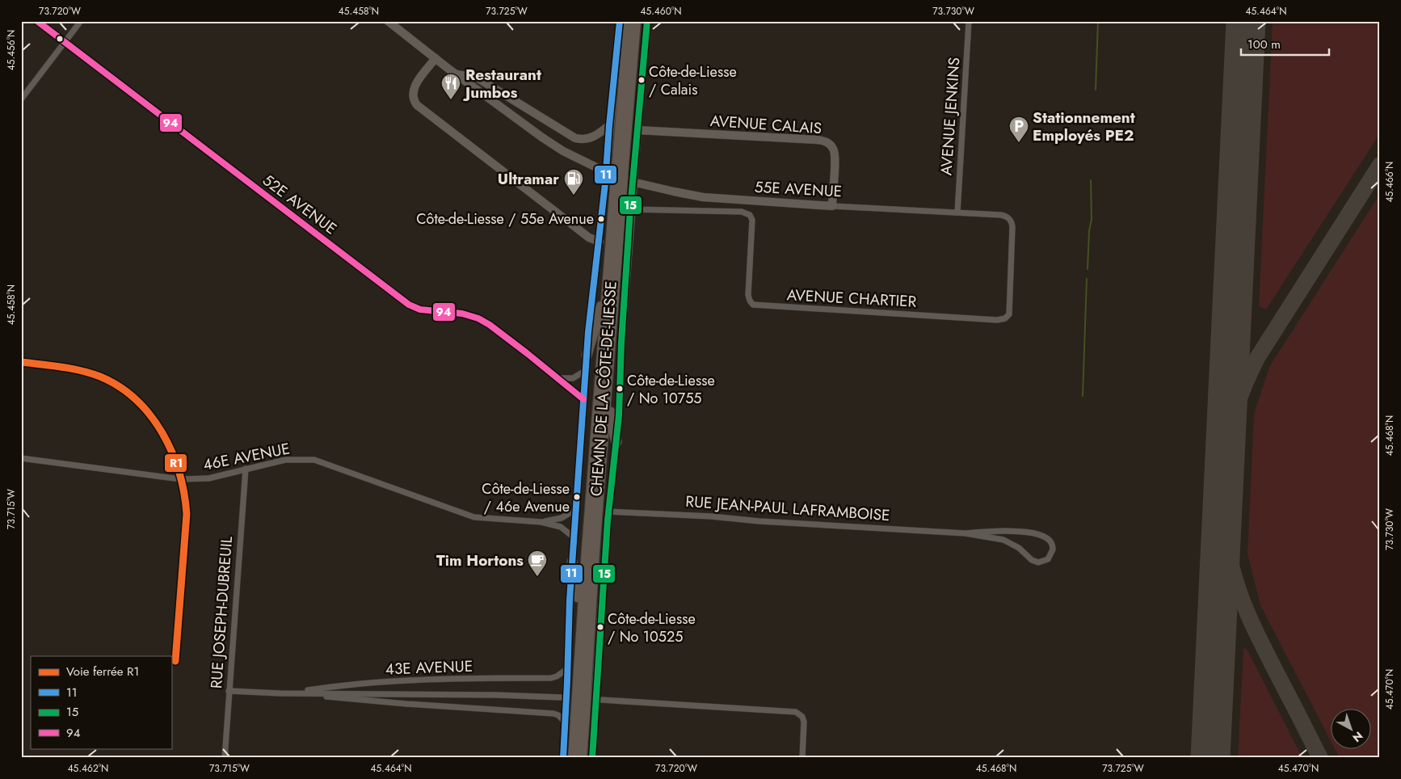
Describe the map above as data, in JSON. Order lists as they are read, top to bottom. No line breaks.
{"streets":{"main road":["AVENUE CALAIS","55E AVENUE","CHEMIN DE LA CÔTE-DE-LIESSE"],"street":["AVENUE JENKINS","52E AVENUE","AVENUE CHARTIER","46E AVENUE","RUE JEAN-PAUL LAFRAMBOISE","RUE JOSEPH-DUBREUIL","43E AVENUE"]},"crossings":[["AVENUE JENKINS","55E AVENUE"],["AVENUE JENKINS","AVENUE CHARTIER"],["AVENUE CALAIS","55E AVENUE"],["AVENUE CALAIS","CHEMIN DE LA CÔTE-DE-LIESSE"],["55E AVENUE","AVENUE CHARTIER"],["52E AVENUE","CHEMIN DE LA CÔTE-DE-LIESSE"],["AVENUE CHARTIER","CHEMIN DE LA CÔTE-DE-LIESSE"],["CHEMIN DE LA CÔTE-DE-LIESSE","46E AVENUE"],["CHEMIN DE LA CÔTE-DE-LIESSE","RUE JEAN-PAUL LAFRAMBOISE"],["CHEMIN DE LA CÔTE-DE-LIESSE","43E AVENUE"],["46E AVENUE","RUE JOSEPH-DUBREUIL"],["RUE JOSEPH-DUBREUIL","43E AVENUE"]],"places":{"other":["Côte-de-Liesse / Calais","Côte-de-Liesse / 55e Avenue","Côte-de-Liesse / No 10755","Côte-de-Liesse / 46e Avenue","Côte-de-Liesse / No 10525"],"restaurant":["Restaurant Jumbos"],"parking":["Stationnement Employés PE2"],"fuel station":["Ultramar"],"cafe":["Tim Hortons"]},"lines":["transit line 11","transit line 15","transit line 94","rail line R1"],"legend":["Voie ferrée R1","11","15","94"],"scale_bar":"100 m","north":"bottom right","coordinates":["73.720°W","45.458°N","73.725°W","45.460°N","73.730°W","45.464°N","45.456°N","45.466°N","45.468°N","73.715°W","45.470°N","45.462°N"]}
